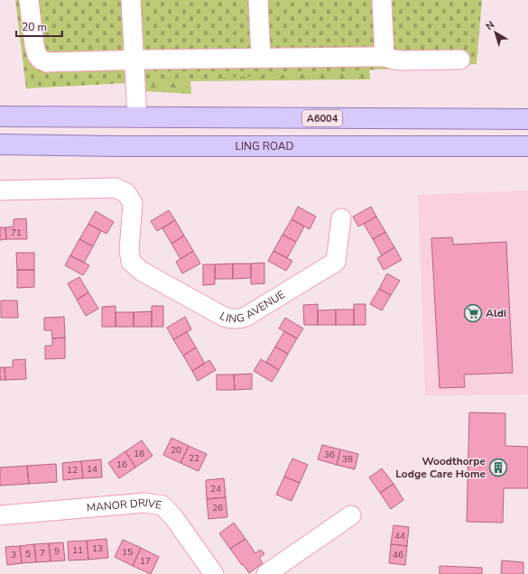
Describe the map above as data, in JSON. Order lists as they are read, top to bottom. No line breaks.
{"streets":{"main road":["A6004","LING ROAD"],"street":["LING AVENUE","MANOR DRIVE"]},"places":{"supermarket":["Aldi"],"building":["Woodthorpe Lodge Care Home"]},"house_numbers":["71","20","18","36","22","38","16","14","12","24","26","44","13","11","9","15","7","5","3","46","17"],"scale_bar":"20 m","north":"top left"}
